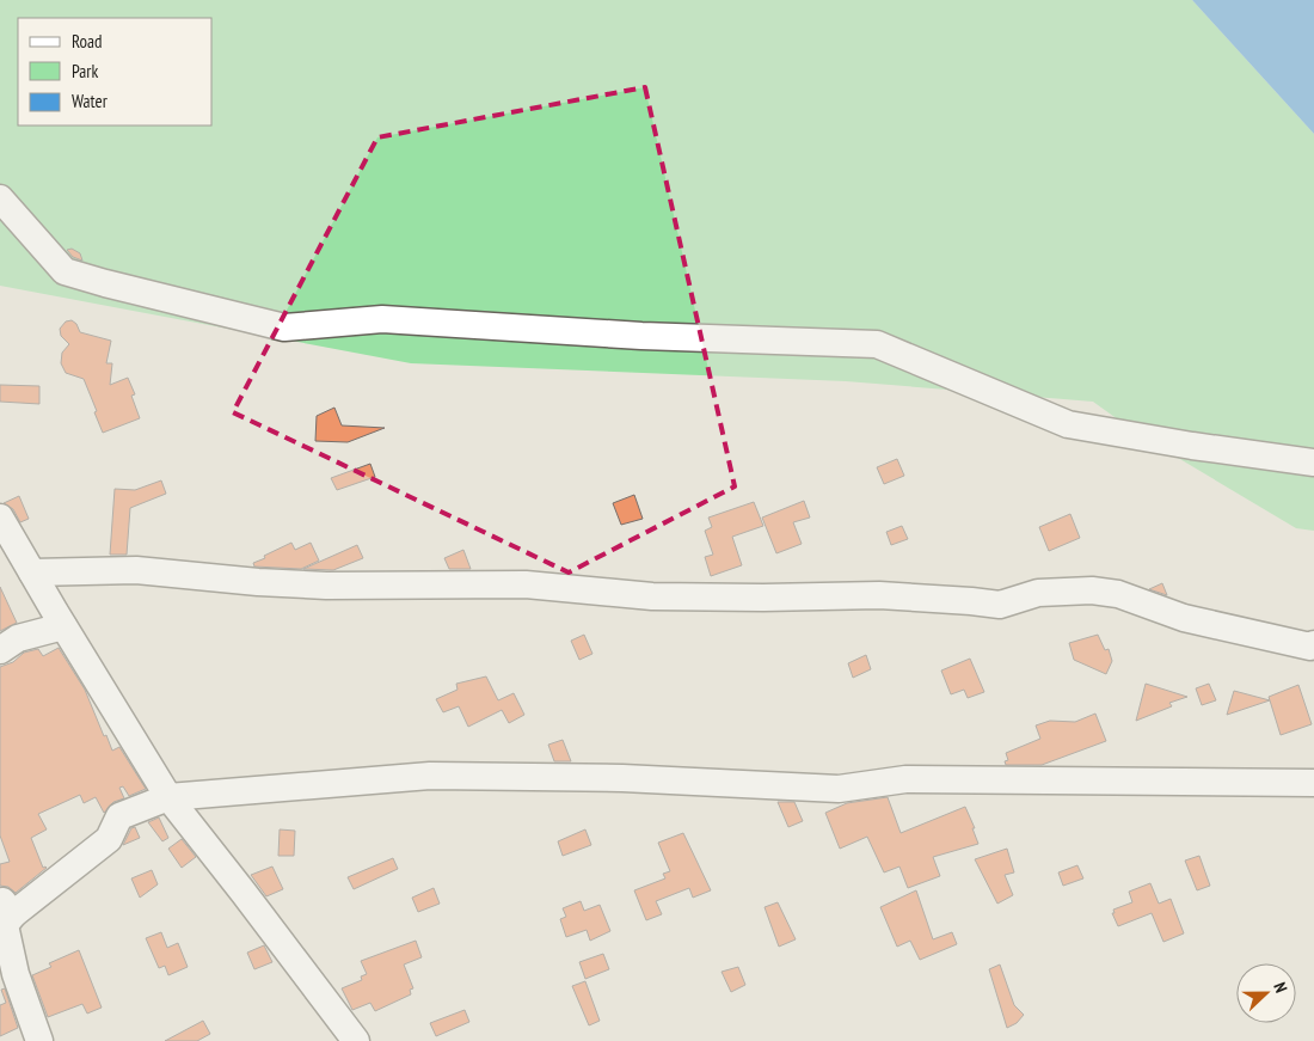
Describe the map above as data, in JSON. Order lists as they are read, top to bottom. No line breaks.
{"legend":["Road","Park","Water"],"north":"right"}
